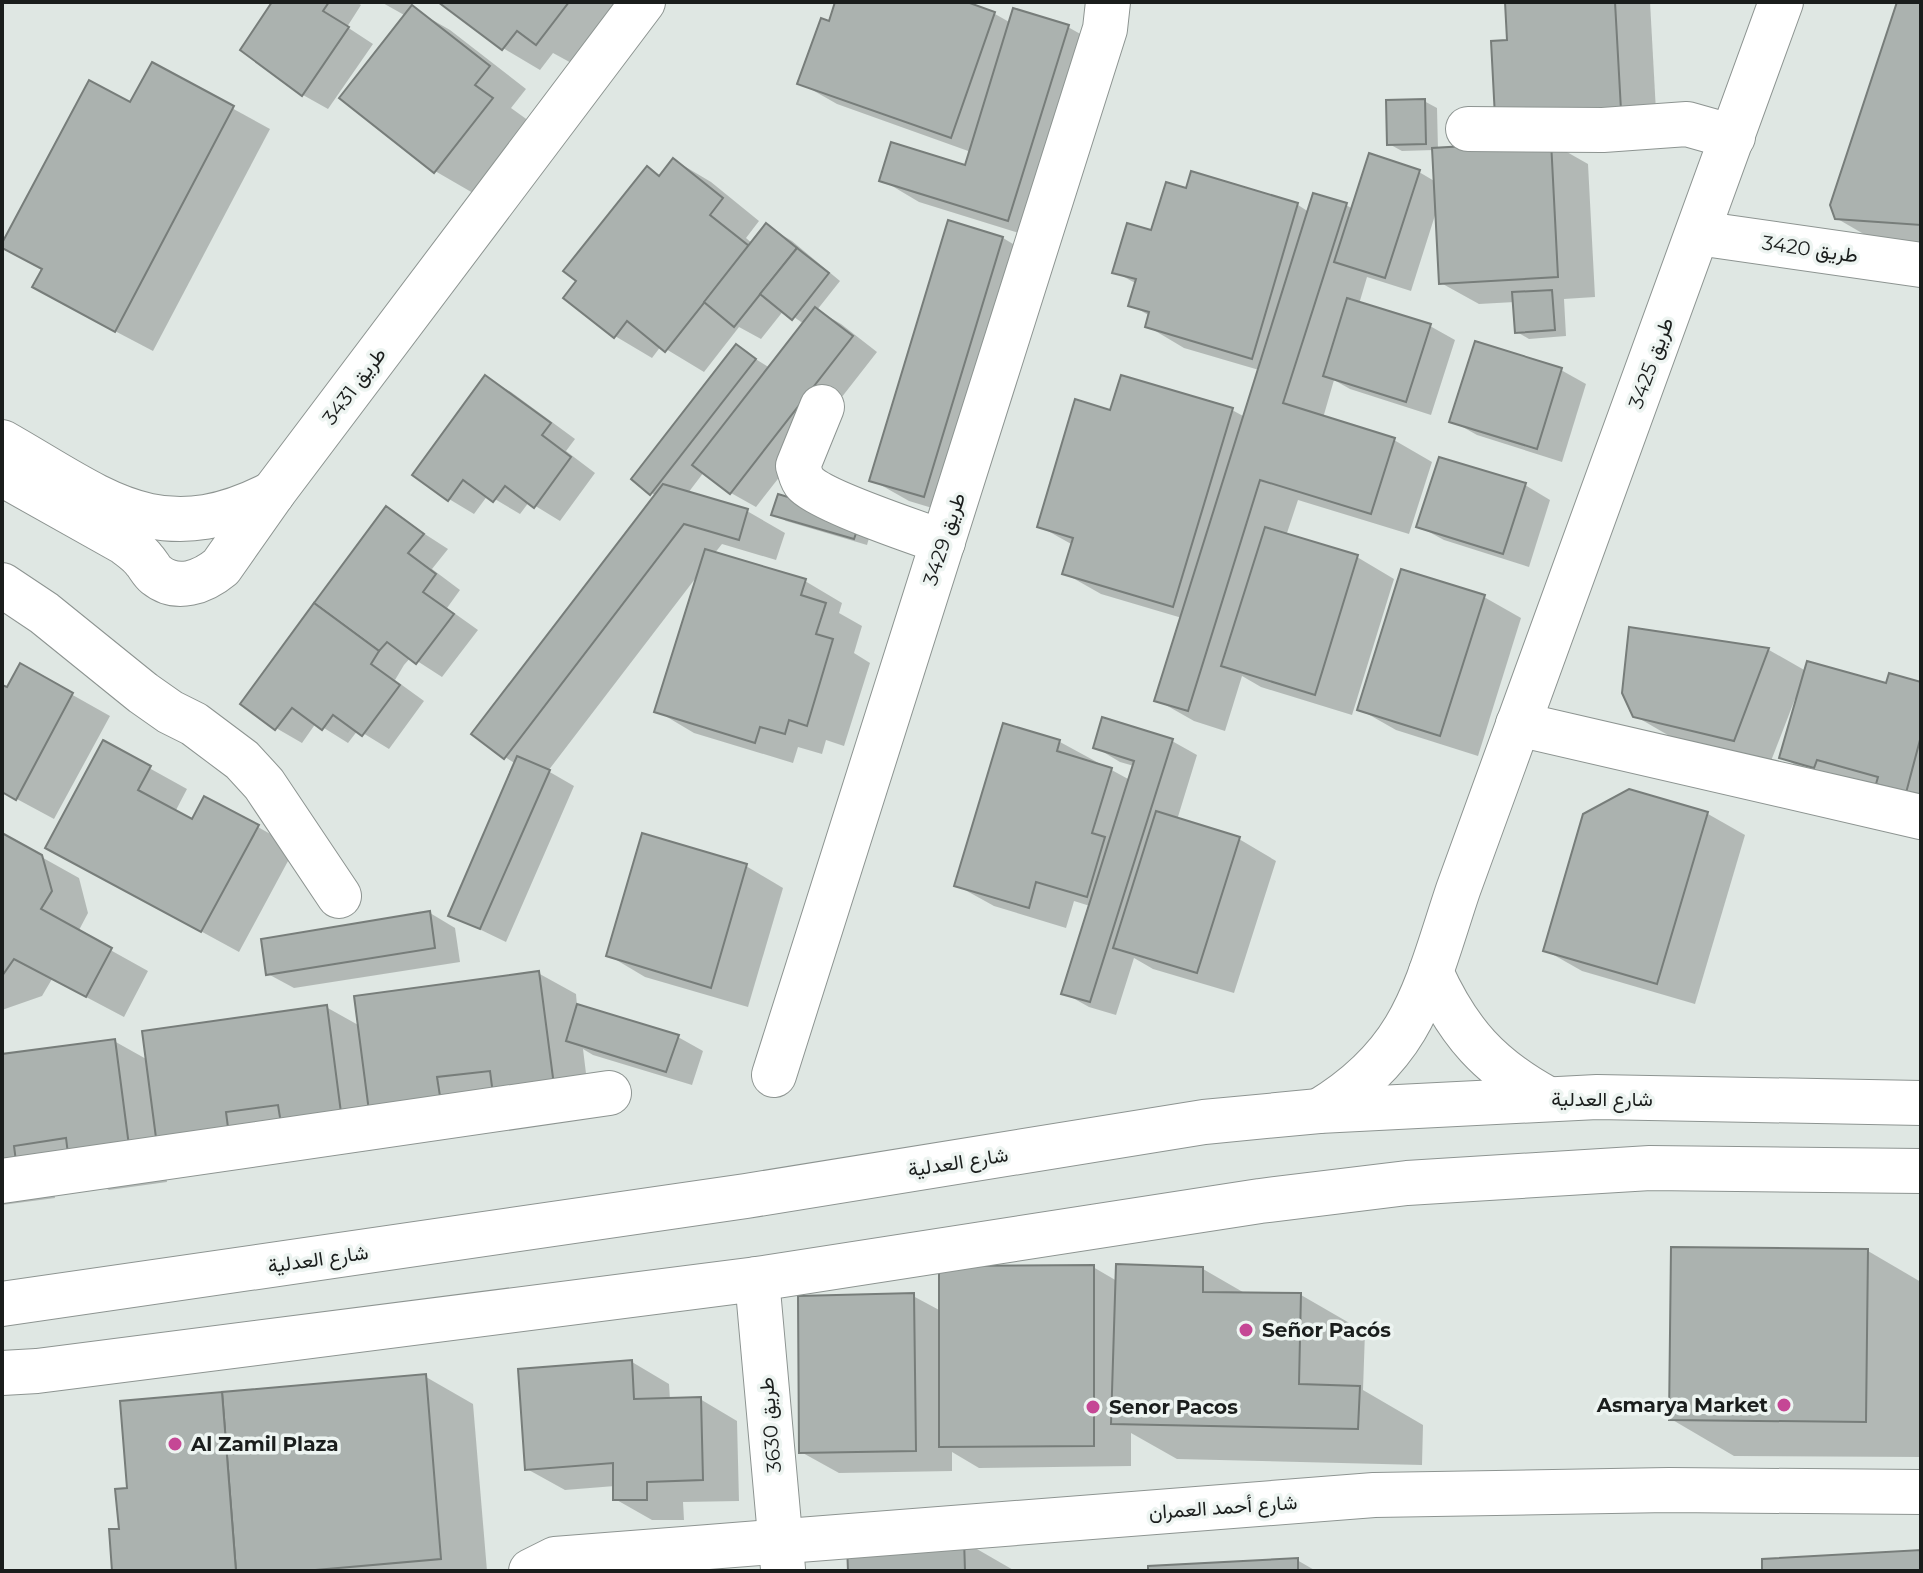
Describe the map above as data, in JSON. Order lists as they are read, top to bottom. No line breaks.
{"streets":{"street":["طريق 3420","طريق 3425","طريق 3431","طريق 3429","شارع العدلية","طريق 3630","شارع أحمد العمران"]},"crossings":[["طريق 3420","طريق 3425"],["طريق 3425","شارع العدلية"],["طريق 3630","شارع أحمد العمران"]],"places":["Señor Pacós","Asmarya Market","Senor Pacos","Al Zamil Plaza"]}
